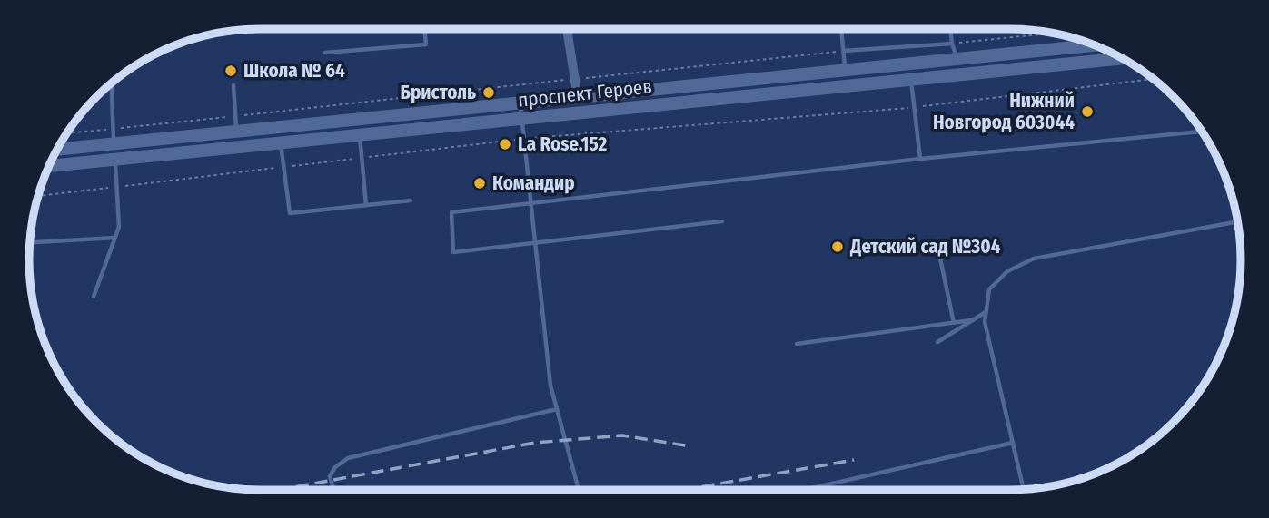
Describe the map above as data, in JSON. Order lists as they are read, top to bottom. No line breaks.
{"streets":{"main road":["проспект Героев"]},"places":["Школа № 64","Бристоль","Нижний Новгород 603044","La Rose.152","Командир","Детский сад №304"]}
